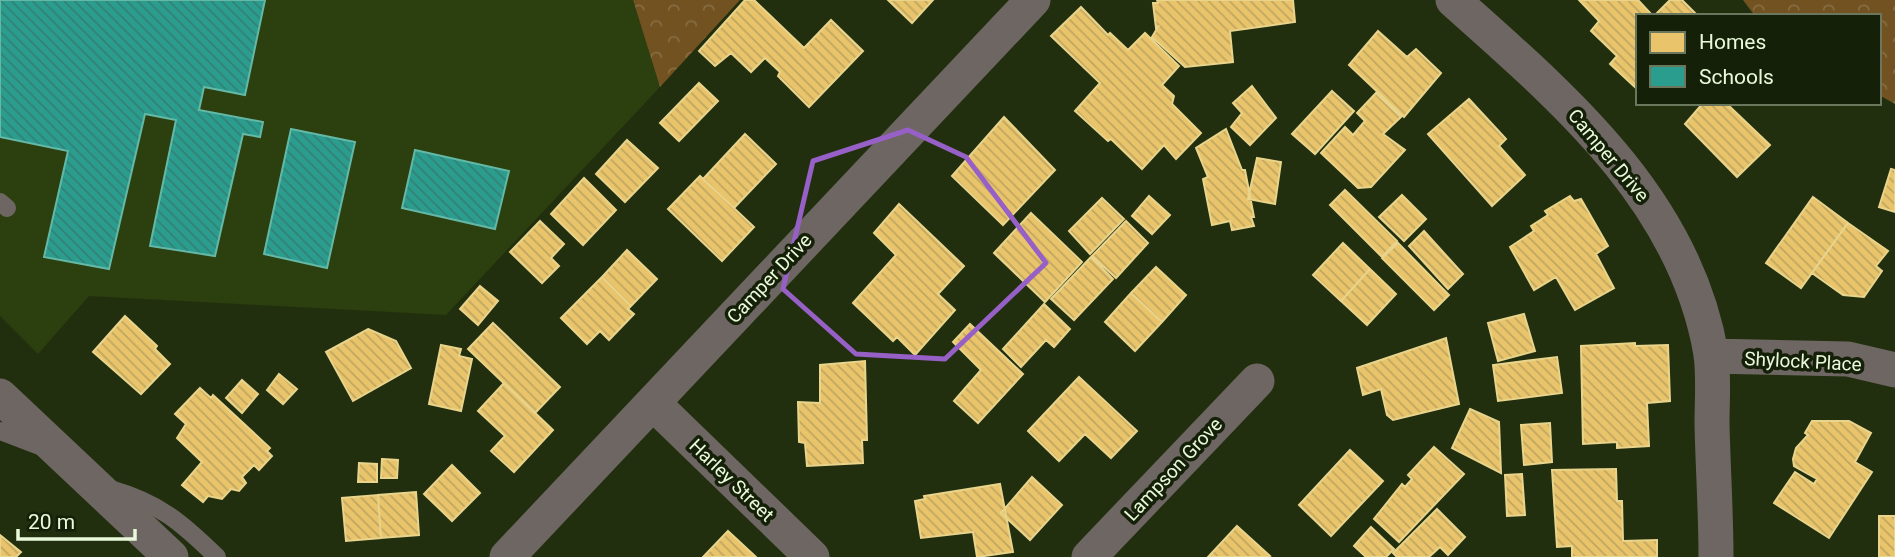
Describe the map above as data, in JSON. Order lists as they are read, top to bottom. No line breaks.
{"streets":{"street":["Camper Drive","Shylock Place","Lampson Grove","Harley Street"]},"crossings":[["Camper Drive","Shylock Place"],["Camper Drive","Harley Street"]],"legend":["Homes","Schools"],"scale_bar":"20 m"}
